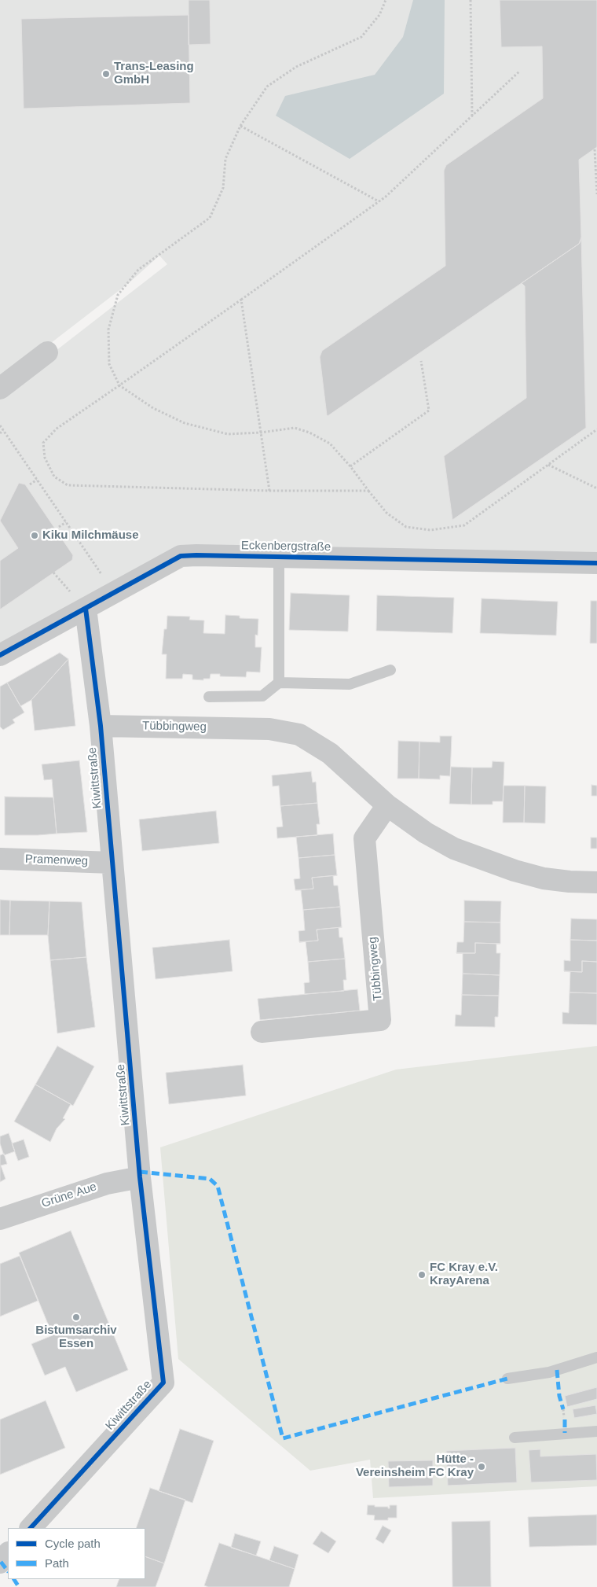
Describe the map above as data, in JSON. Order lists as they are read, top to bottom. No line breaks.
{"streets":{"street":["Eckenbergstraße","Tübbingweg","Kiwittstraße","Pramenweg","Grüne Aue"]},"crossings":[["Eckenbergstraße","Kiwittstraße"],["Tübbingweg","Kiwittstraße"],["Kiwittstraße","Pramenweg"],["Kiwittstraße","Grüne Aue"]],"places":["Trans-Leasing GmbH","Kiku Milchmäuse","FC Kray e.V. KrayArena","Bistumsarchiv Essen","Hütte - Vereinsheim FC Kray"],"legend":["Cycle path","Path"]}
